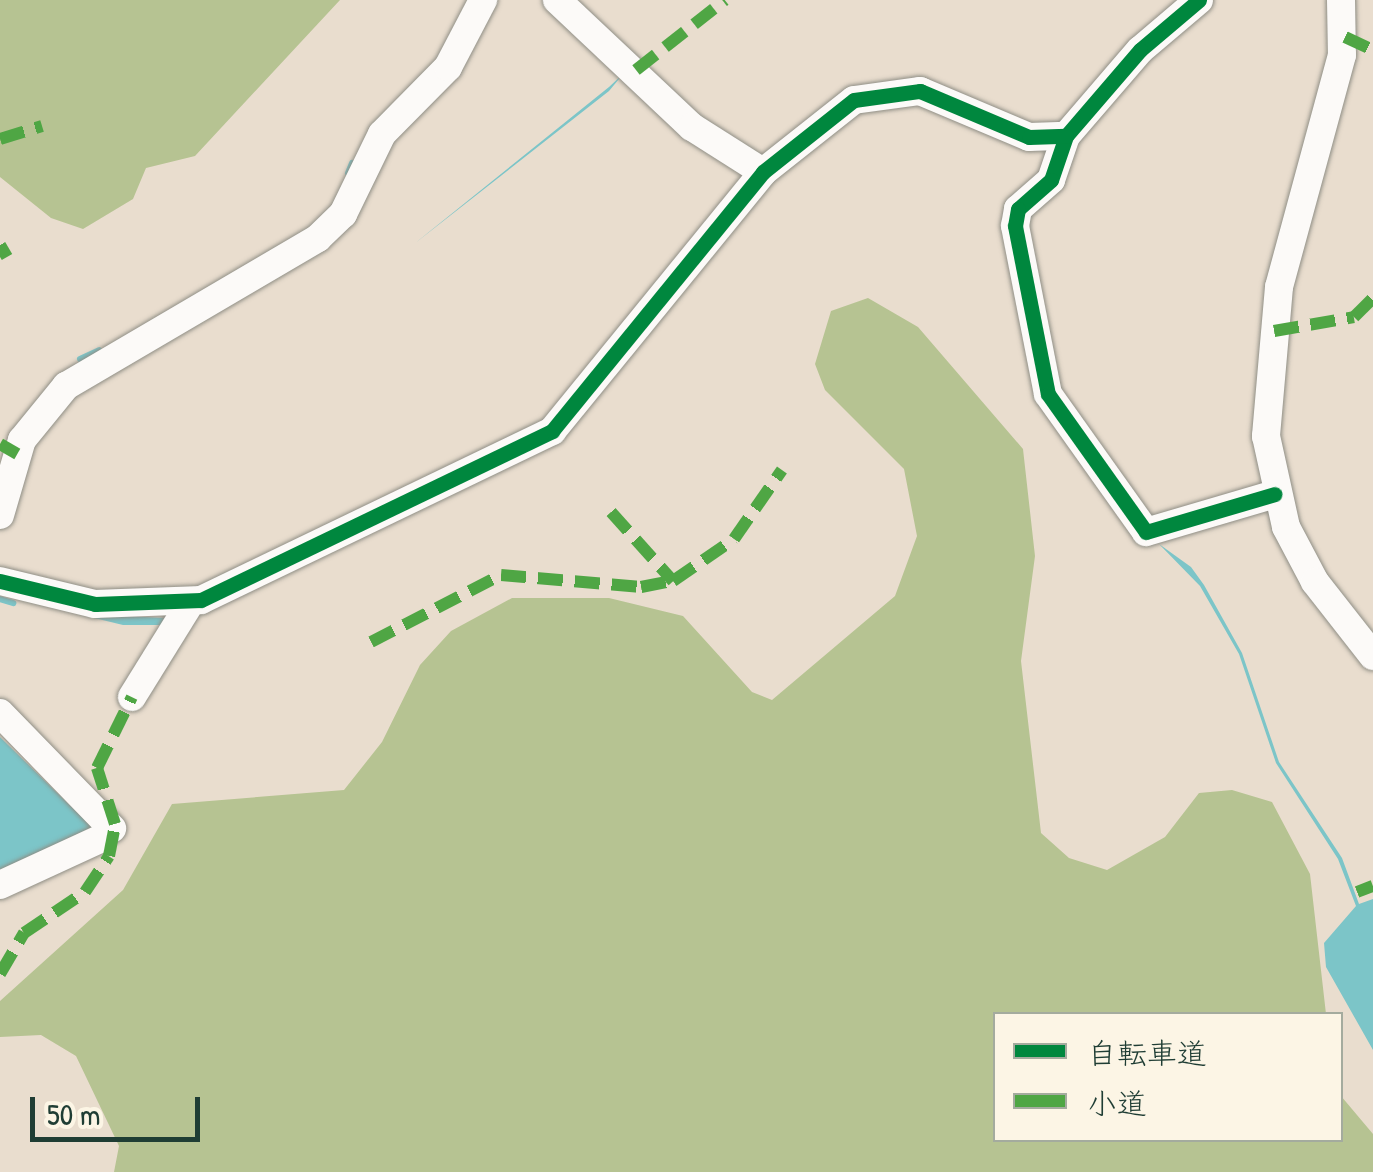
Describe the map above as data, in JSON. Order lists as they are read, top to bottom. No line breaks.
{"legend":["自転車道","小道"],"scale_bar":"50 m"}
